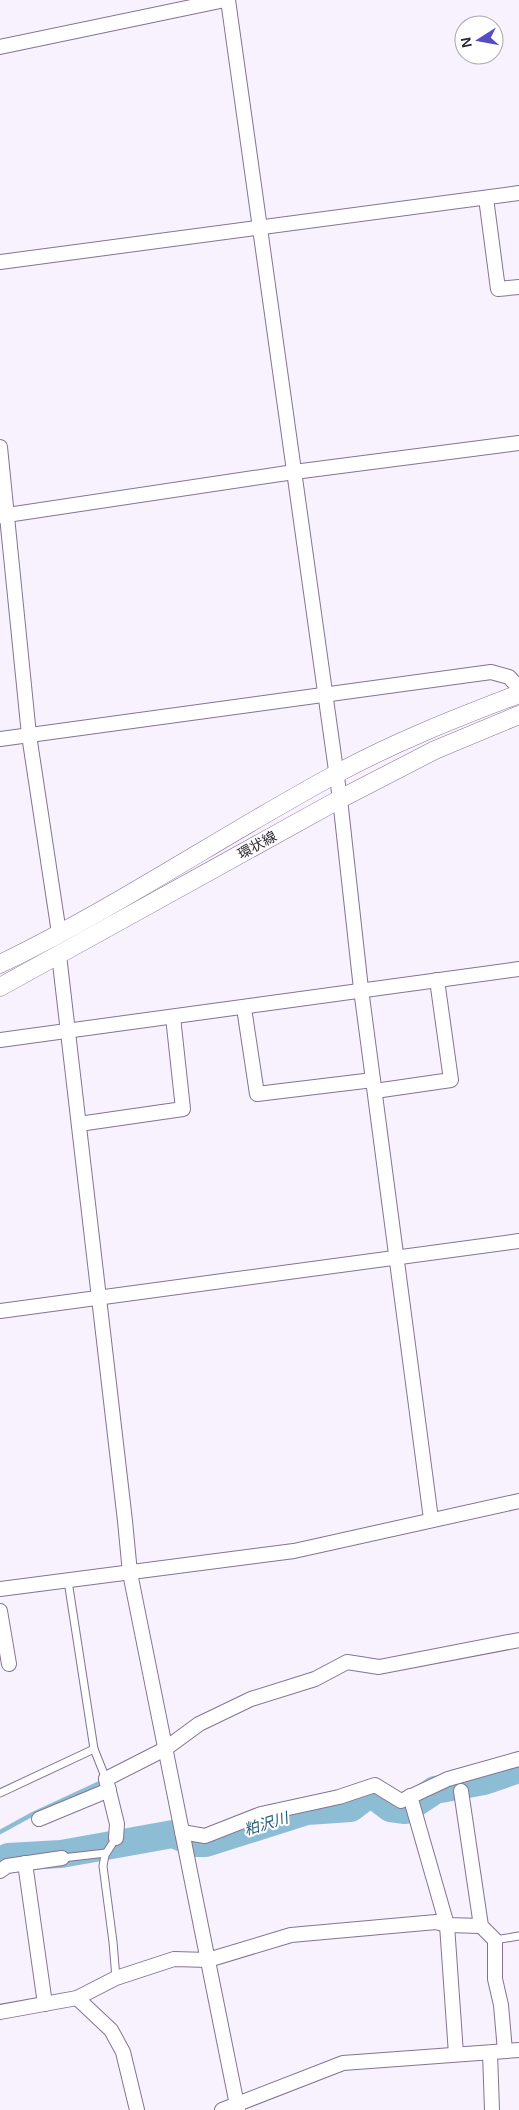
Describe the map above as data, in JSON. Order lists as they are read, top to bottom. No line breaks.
{"streets":{"street":["環状線"]},"water":["粕沢川"],"north":"left"}
